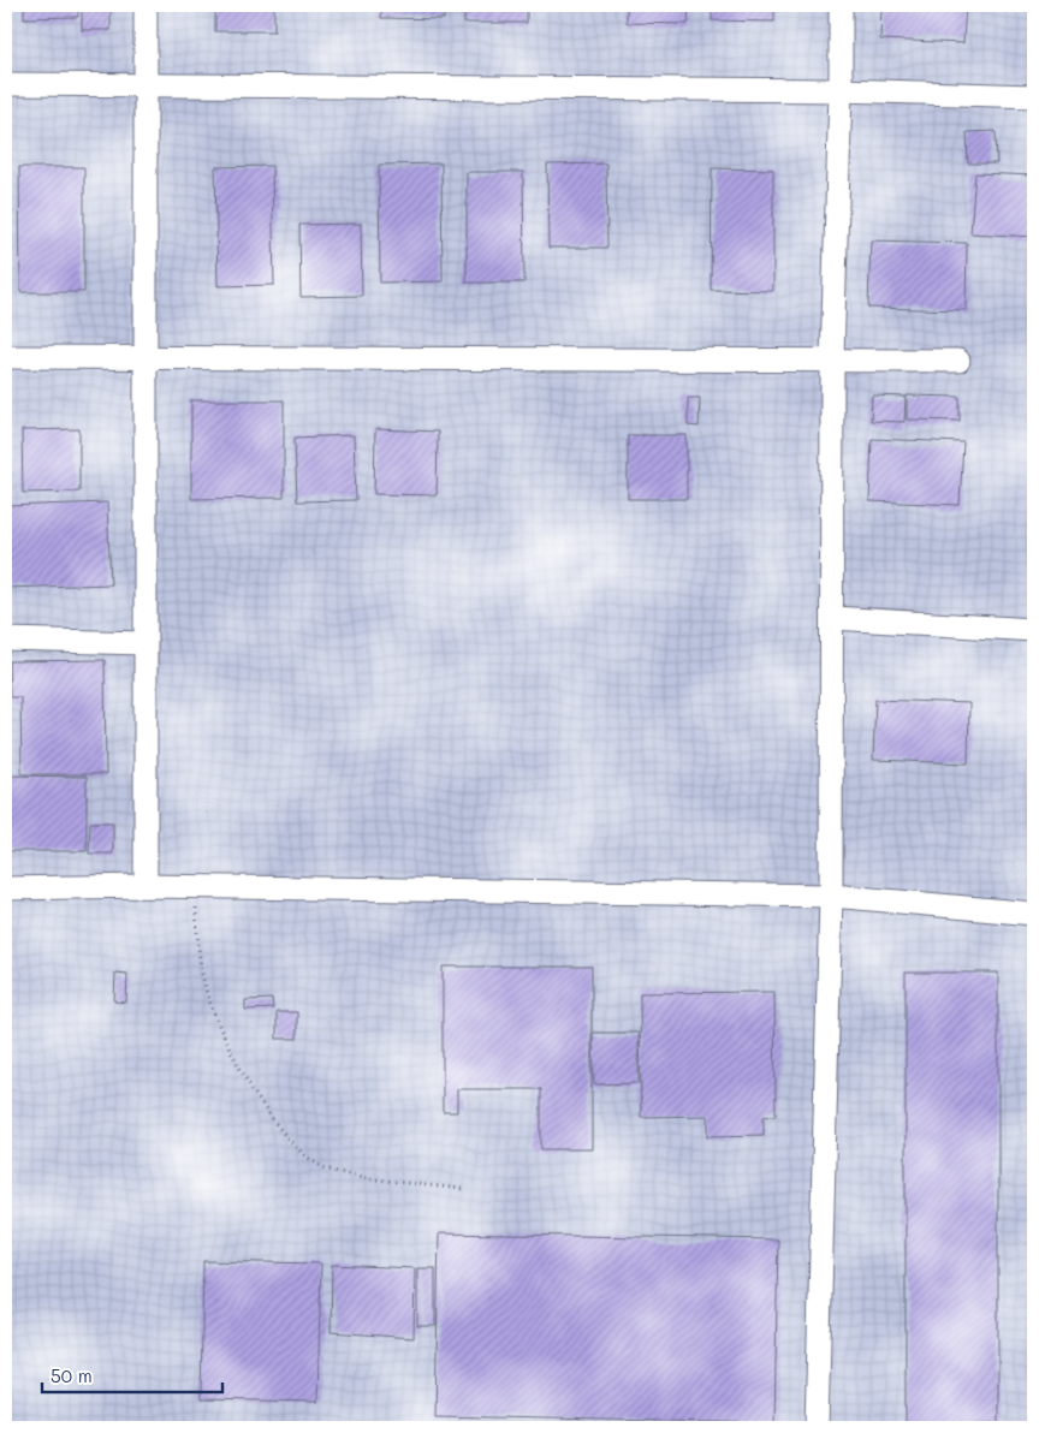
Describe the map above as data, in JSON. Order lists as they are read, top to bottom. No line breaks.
{"scale_bar":"50 m"}
